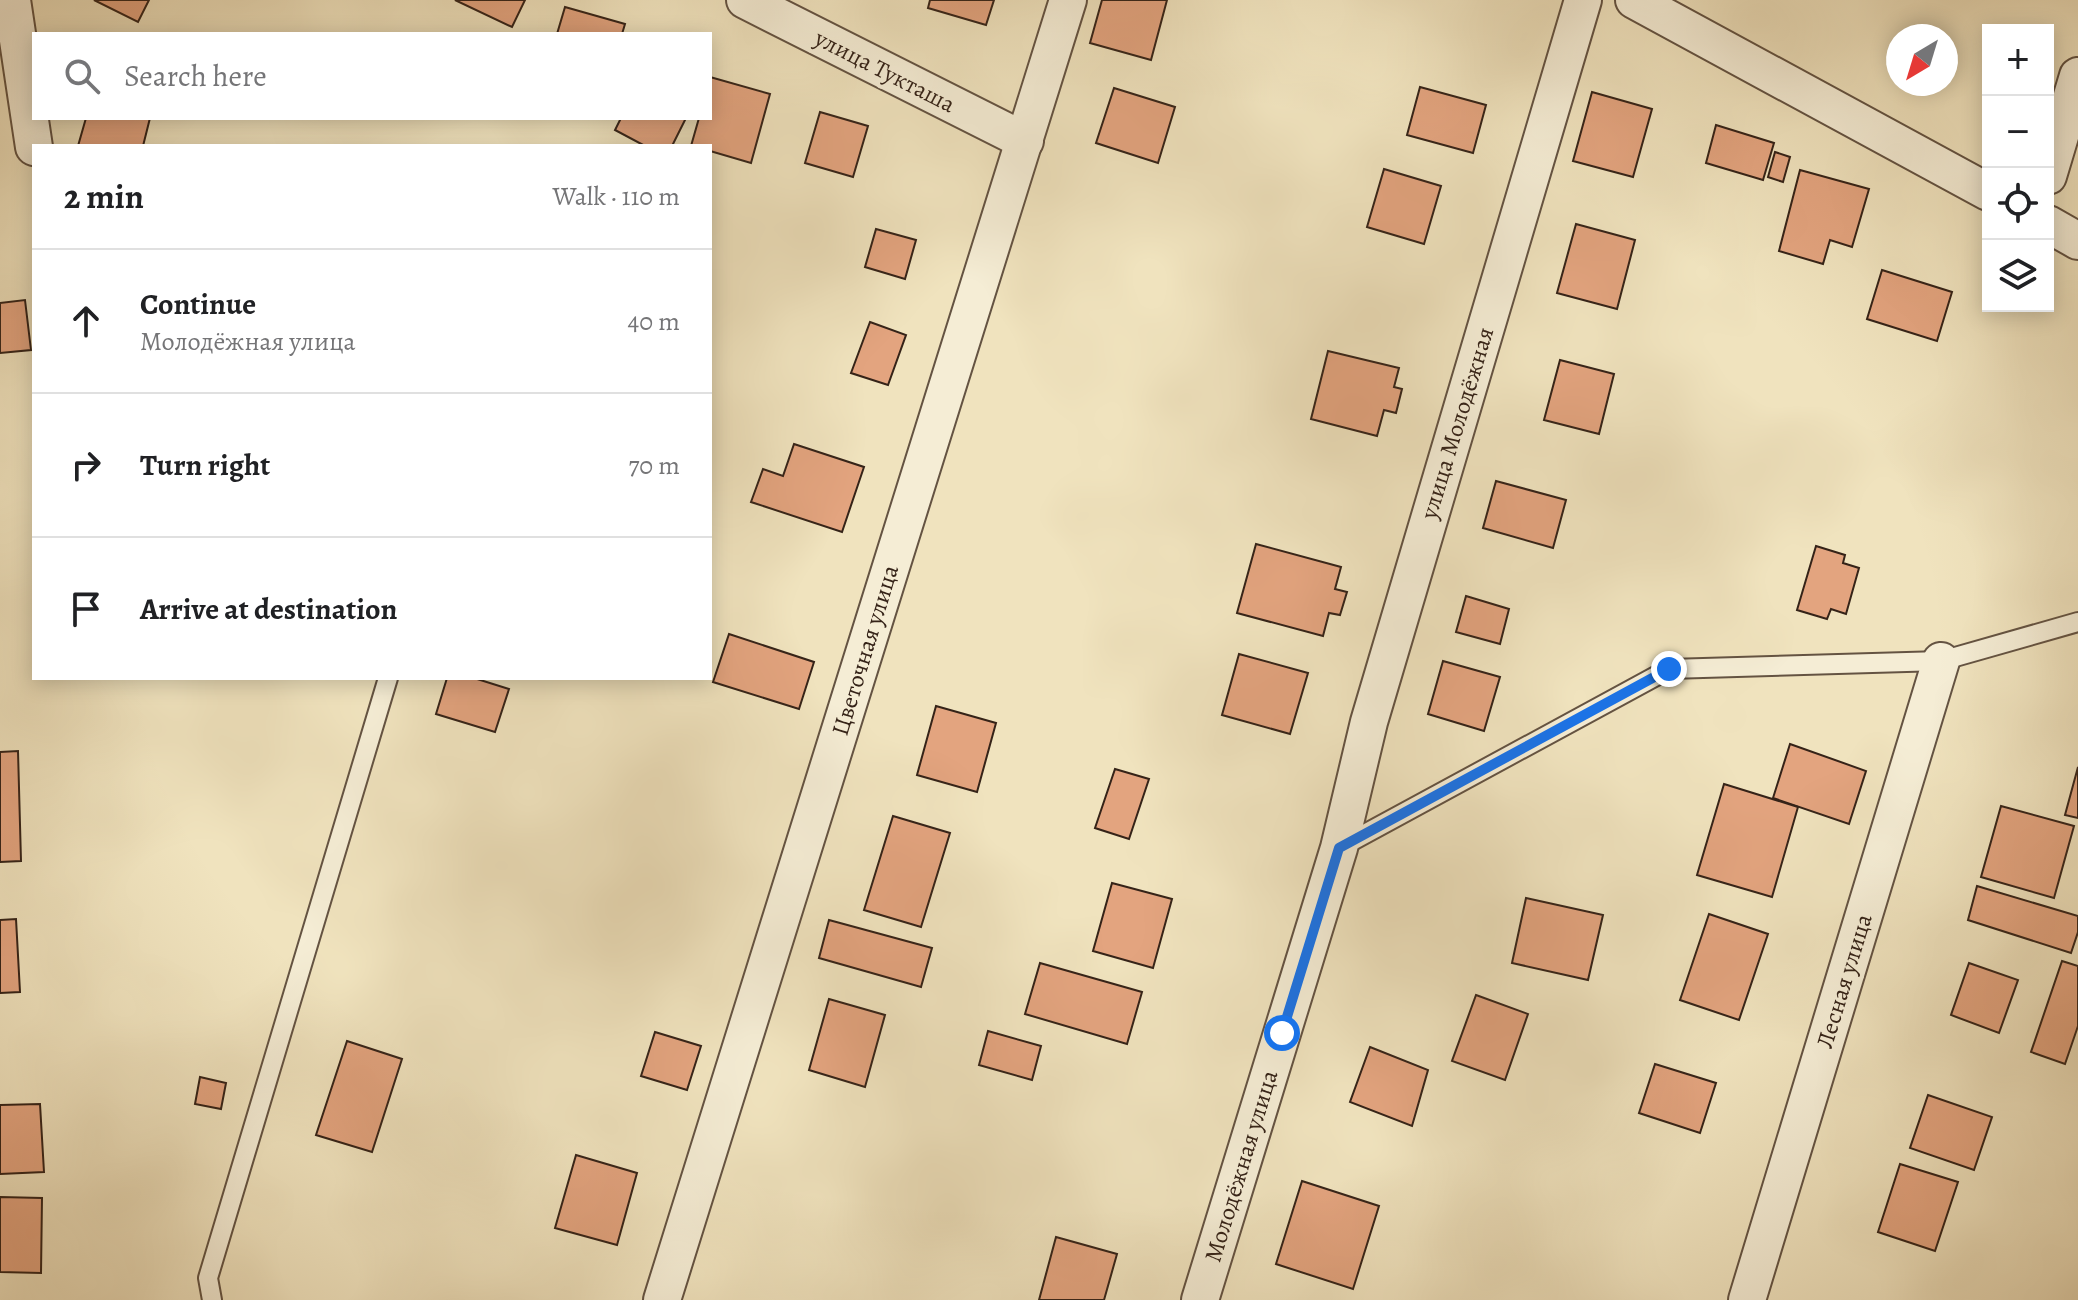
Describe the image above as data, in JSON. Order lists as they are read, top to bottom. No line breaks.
{"streets":{"street":["улица Тукташа","улица Молодёжная","Цветочная улица","Лесная улица","Молодёжная улица"]},"crossings":[["улица Тукташа","Цветочная улица"],["улица Молодёжная","Молодёжная улица"]],"north":"bottom left","page":{"map_buttons":["+","−"],"search":"Search here","heading":["2 min","Walk · 110 m"],"list":[["Continue","Молодёжная улица","40 m"],["Turn right","70 m"],"Arrive at destination"]}}
